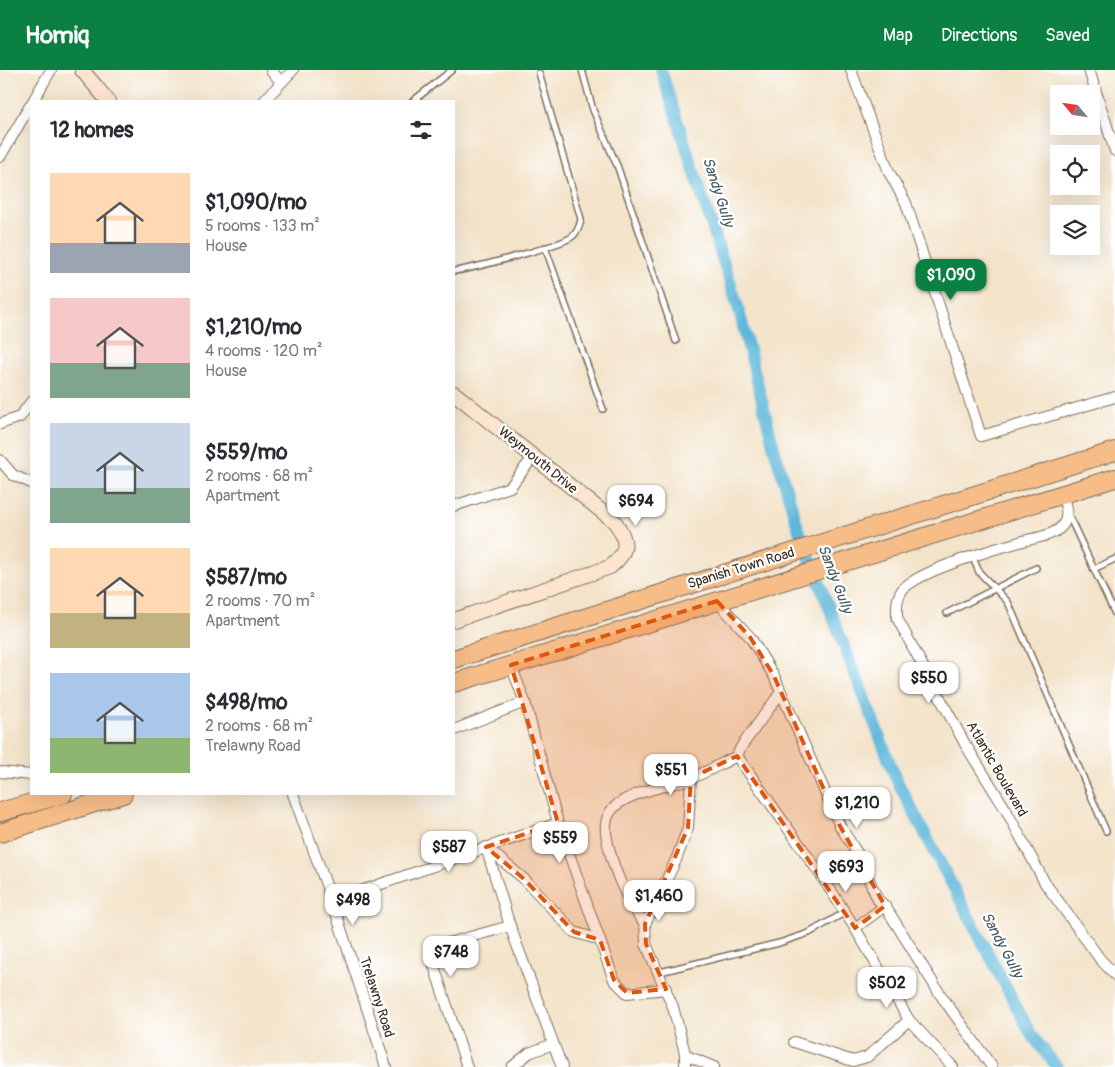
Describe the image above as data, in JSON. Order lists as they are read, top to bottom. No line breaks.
{"streets":{"highway":["Spanish Town Road"],"street":["Weymouth Drive","Atlantic Boulevard","Trelawny Road"]},"water":["Sandy Gully"],"north":"top left","page":{"header":"Homiq","nav":["Map","Directions","Saved"],"heading":"12 homes","list":[{"name":"$1,090/mo","note":"5 rooms · 133 m² · House"},{"name":"$1,210/mo","note":"4 rooms · 120 m² · House"},{"name":"$559/mo","note":"2 rooms · 68 m² · Apartment"},{"name":"$587/mo","note":"2 rooms · 70 m² · Apartment"},{"name":"$498/mo","note":"2 rooms · 68 m² · Trelawny Road"}],"price":["$1,090","$694","$550","$551","$1,210","$559","$587","$693","$1,460","$498","$748","$502"]}}
